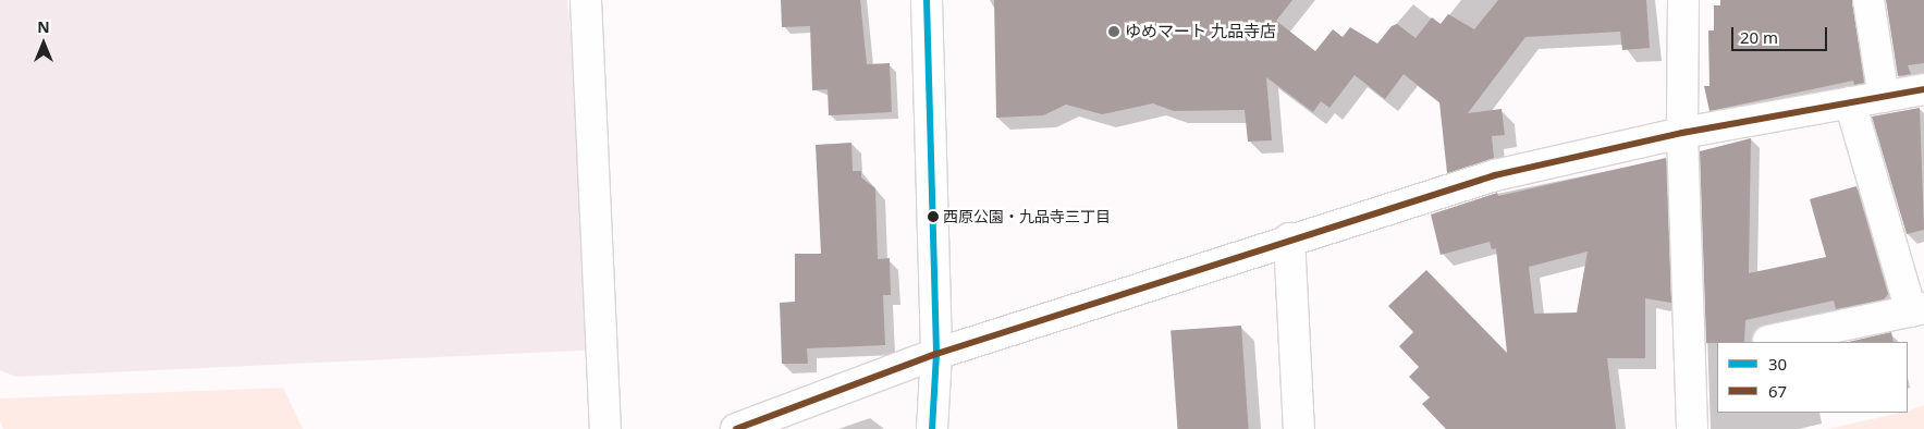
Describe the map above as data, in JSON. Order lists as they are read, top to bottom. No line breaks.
{"places":["ゆめマート 九品寺店","西原公園・九品寺三丁目"],"lines":["transit line 30","transit line 67"],"legend":["30","67"],"scale_bar":"20 m","north":"top"}
